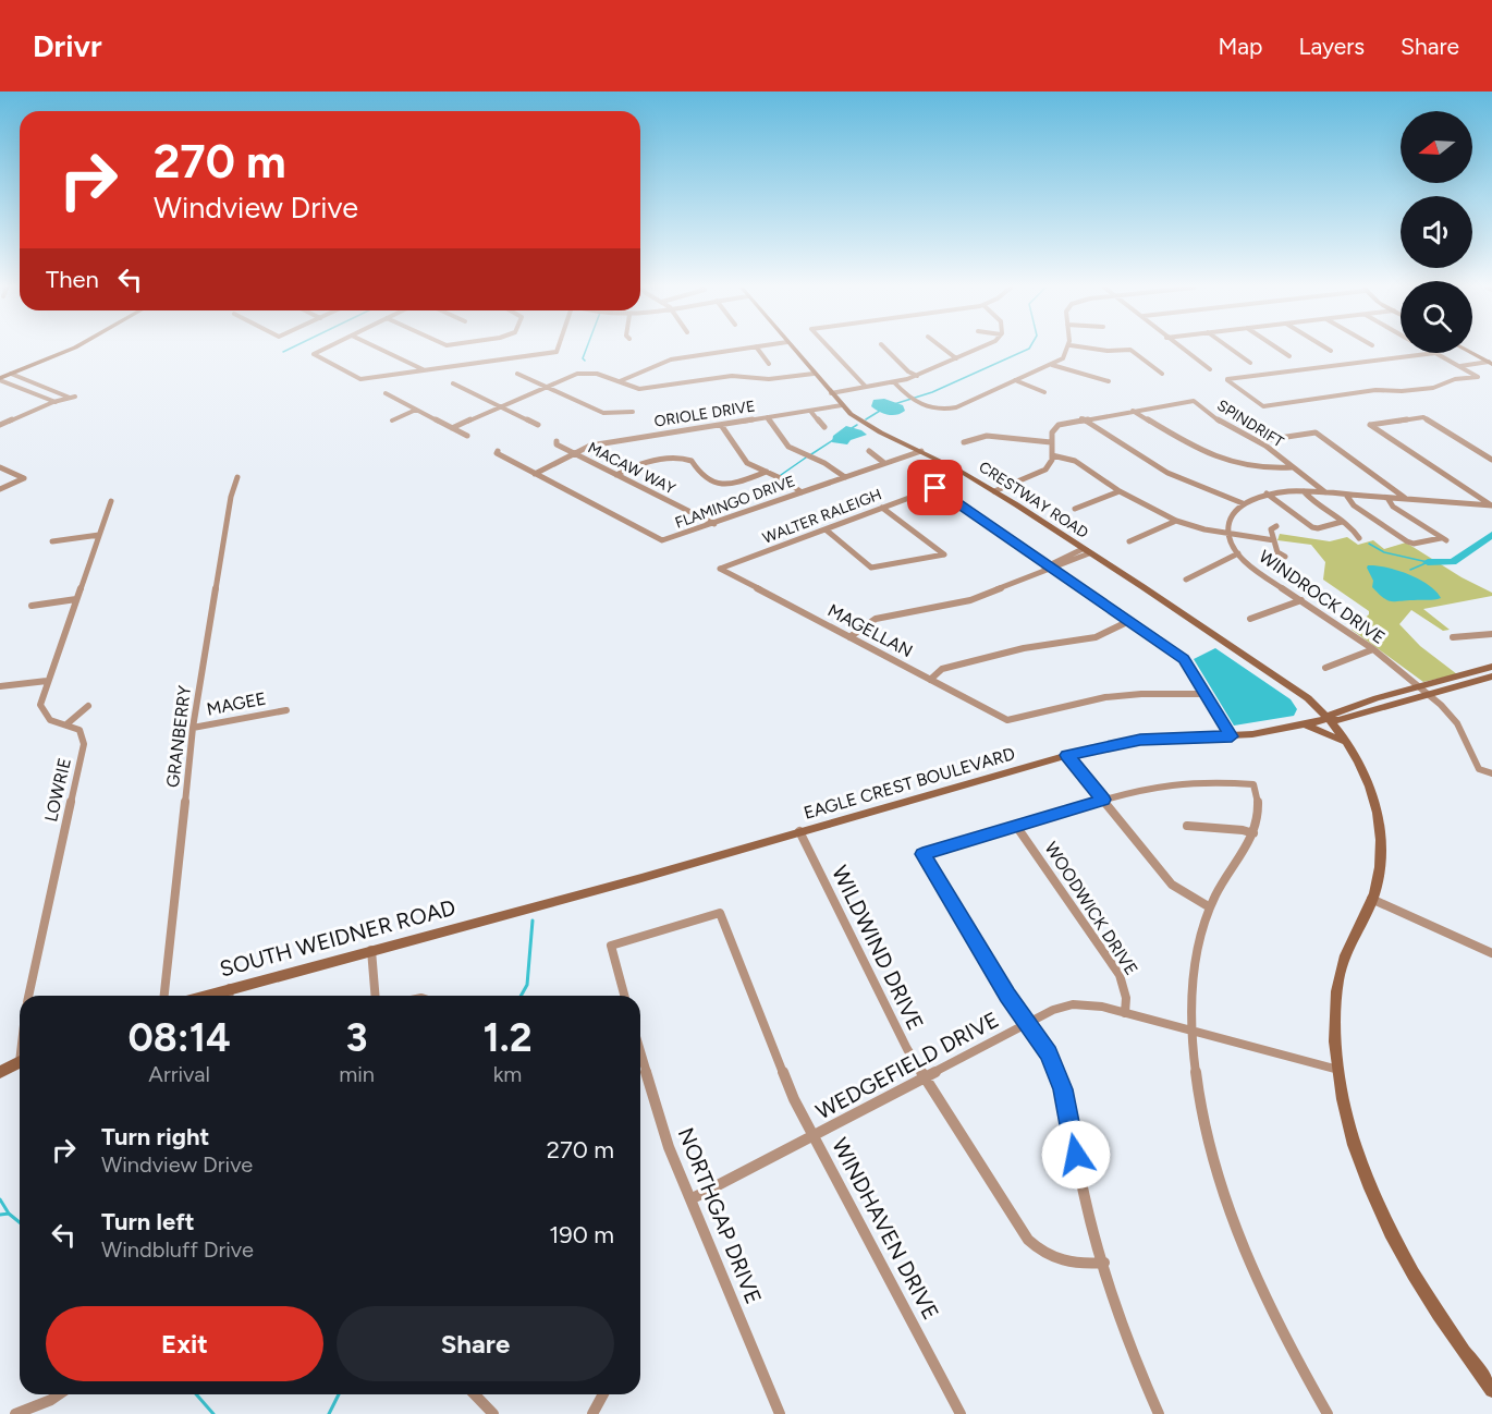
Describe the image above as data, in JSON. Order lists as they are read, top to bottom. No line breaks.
{"streets":{"main road":["CRESTWAY ROAD","EAGLE CREST BOULEVARD","SOUTH WEIDNER ROAD"],"street":["ORIOLE DRIVE","SPINDRIFT","MACAW WAY","FLAMINGO DRIVE","WALTER RALEIGH","WINDROCK DRIVE","MAGELLAN","MAGEE","GRANBERRY","LOWRIE","WOODWICK DRIVE","WILDWIND DRIVE","WEDGEFIELD DRIVE","NORTHGAP DRIVE","WINDHAVEN DRIVE"]},"crossings":[["ORIOLE DRIVE","MACAW WAY"],["ORIOLE DRIVE","CRESTWAY ROAD"],["ORIOLE DRIVE","FLAMINGO DRIVE"],["MACAW WAY","FLAMINGO DRIVE"],["CRESTWAY ROAD","FLAMINGO DRIVE"],["CRESTWAY ROAD","EAGLE CREST BOULEVARD"],["CRESTWAY ROAD","WEDGEFIELD DRIVE"],["WALTER RALEIGH","MAGELLAN"],["WINDROCK DRIVE","EAGLE CREST BOULEVARD"],["MAGEE","GRANBERRY"],["EAGLE CREST BOULEVARD","SOUTH WEIDNER ROAD"],["EAGLE CREST BOULEVARD","WILDWIND DRIVE"],["WOODWICK DRIVE","WEDGEFIELD DRIVE"],["WILDWIND DRIVE","WEDGEFIELD DRIVE"],["WEDGEFIELD DRIVE","NORTHGAP DRIVE"],["WEDGEFIELD DRIVE","WINDHAVEN DRIVE"]],"north":"left","page":{"header":"Drivr","nav":["Map","Layers","Share"],"turn":["270 m","Windview Drive"],"then":"Then","eta":["08:14","Arrival","3","min","1.2","km"],"list":[{"name":"Turn right","note":"Windview Drive","value":"270 m"},{"name":"Turn left","note":"Windbluff Drive","value":"190 m"}],"buttons":["Exit","Share"]}}
